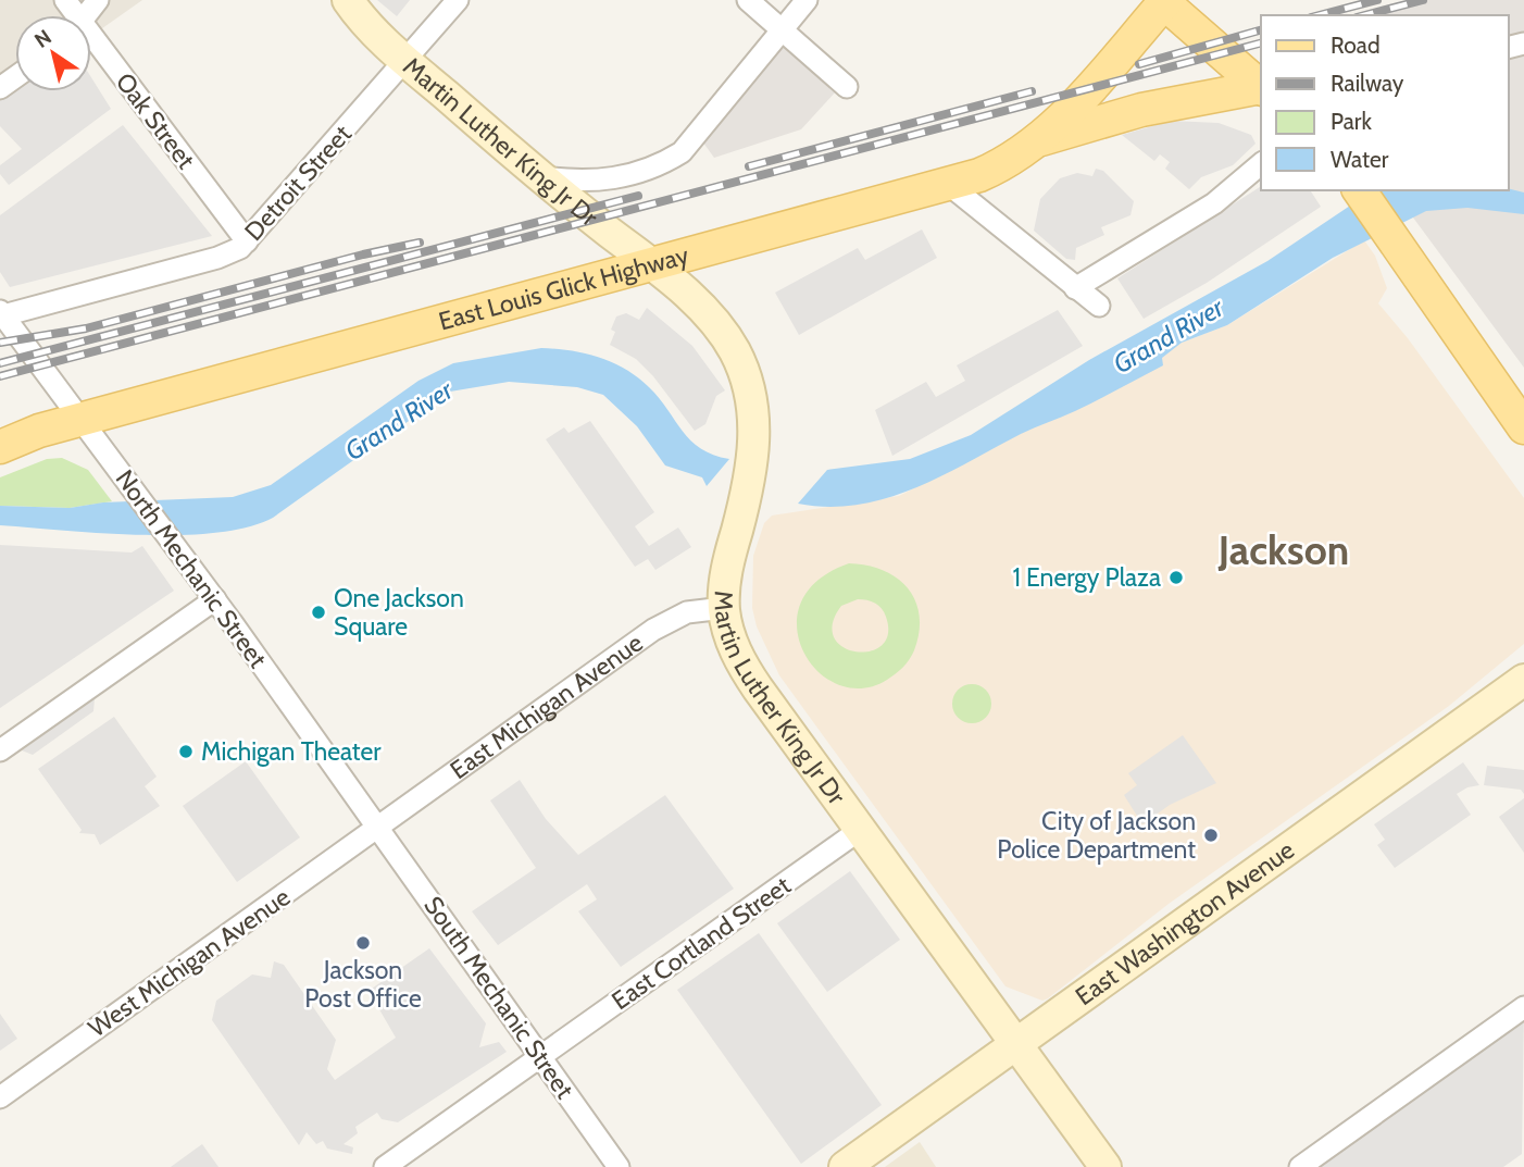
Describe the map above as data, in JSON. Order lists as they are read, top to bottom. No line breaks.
{"streets":{"main road":["East Louis Glick Highway"],"street":["Oak Street","Martin Luther King Jr Dr","Detroit Street","North Mechanic Street","East Michigan Avenue","East Washington Avenue","East Cortland Street","West Michigan Avenue","South Mechanic Street"]},"crossings":[["Oak Street","Detroit Street"],["Martin Luther King Jr Dr","Detroit Street"],["Martin Luther King Jr Dr","East Louis Glick Highway"],["Martin Luther King Jr Dr","East Michigan Avenue"],["Martin Luther King Jr Dr","East Washington Avenue"],["Martin Luther King Jr Dr","East Cortland Street"],["Detroit Street","North Mechanic Street"],["East Louis Glick Highway","North Mechanic Street"],["North Mechanic Street","East Michigan Avenue"],["North Mechanic Street","West Michigan Avenue"],["North Mechanic Street","South Mechanic Street"],["East Michigan Avenue","West Michigan Avenue"],["East Michigan Avenue","South Mechanic Street"],["East Cortland Street","South Mechanic Street"],["West Michigan Avenue","South Mechanic Street"]],"districts":["Jackson"],"water":["Grand River"],"places":["1 Energy Plaza","One Jackson Square","Michigan Theater","City of Jackson Police Department","Jackson Post Office"],"legend":["Road","Railway","Park","Water"],"north":"top left"}
